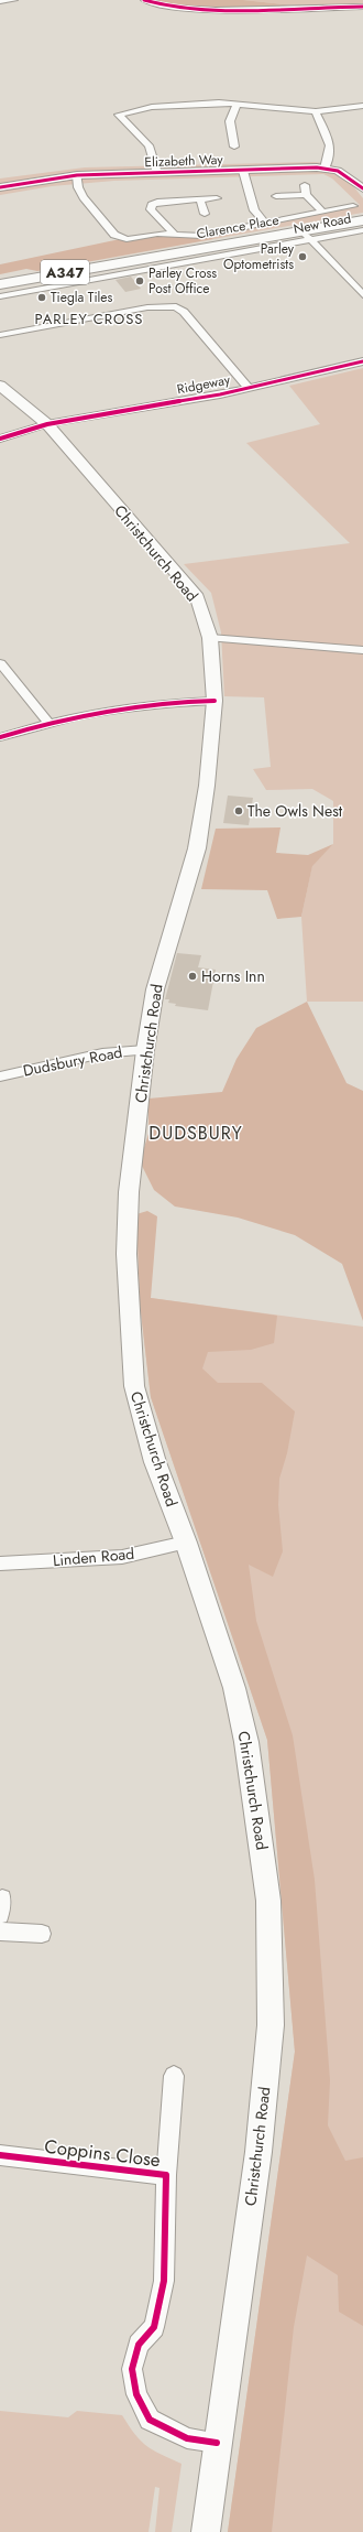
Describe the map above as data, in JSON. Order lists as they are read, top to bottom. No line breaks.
{"streets":{"main road":["New Road","A347","Christchurch Road"],"street":["Elizabeth Way","Clarence Place","Ridgeway","Dudsbury Road","Linden Road","Coppins Close"]},"crossings":[["Elizabeth Way","Clarence Place"],["Ridgeway","Christchurch Road"],["Christchurch Road","Dudsbury Road"],["Christchurch Road","Linden Road"],["Christchurch Road","Coppins Close"]],"districts":["PARLEY CROSS","DUDSBURY"],"places":["Parley Optometrists","Parley Cross Post Office","Tiegla Tiles","The Owls Nest","Horns Inn"]}
